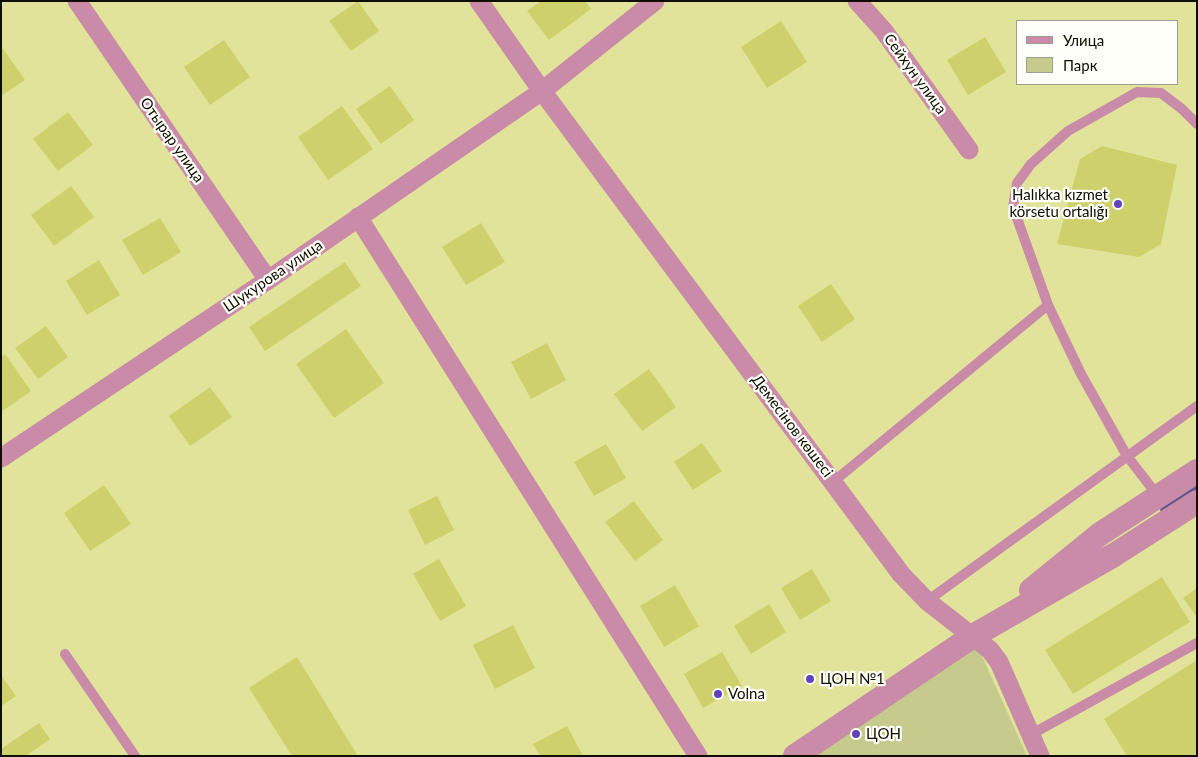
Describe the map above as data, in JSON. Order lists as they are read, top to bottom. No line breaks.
{"streets":{"street":["Сейхун улица","Отырар улица","Шукурова улица","Демесінов көшесі"]},"crossings":[["Отырар улица","Шукурова улица"],["Шукурова улица","Демесінов көшесі"]],"places":["Halıkka kızmet körsetu ortalığı","ЦОН №1","Volna","ЦОН"],"legend":["Улица","Парк"]}
